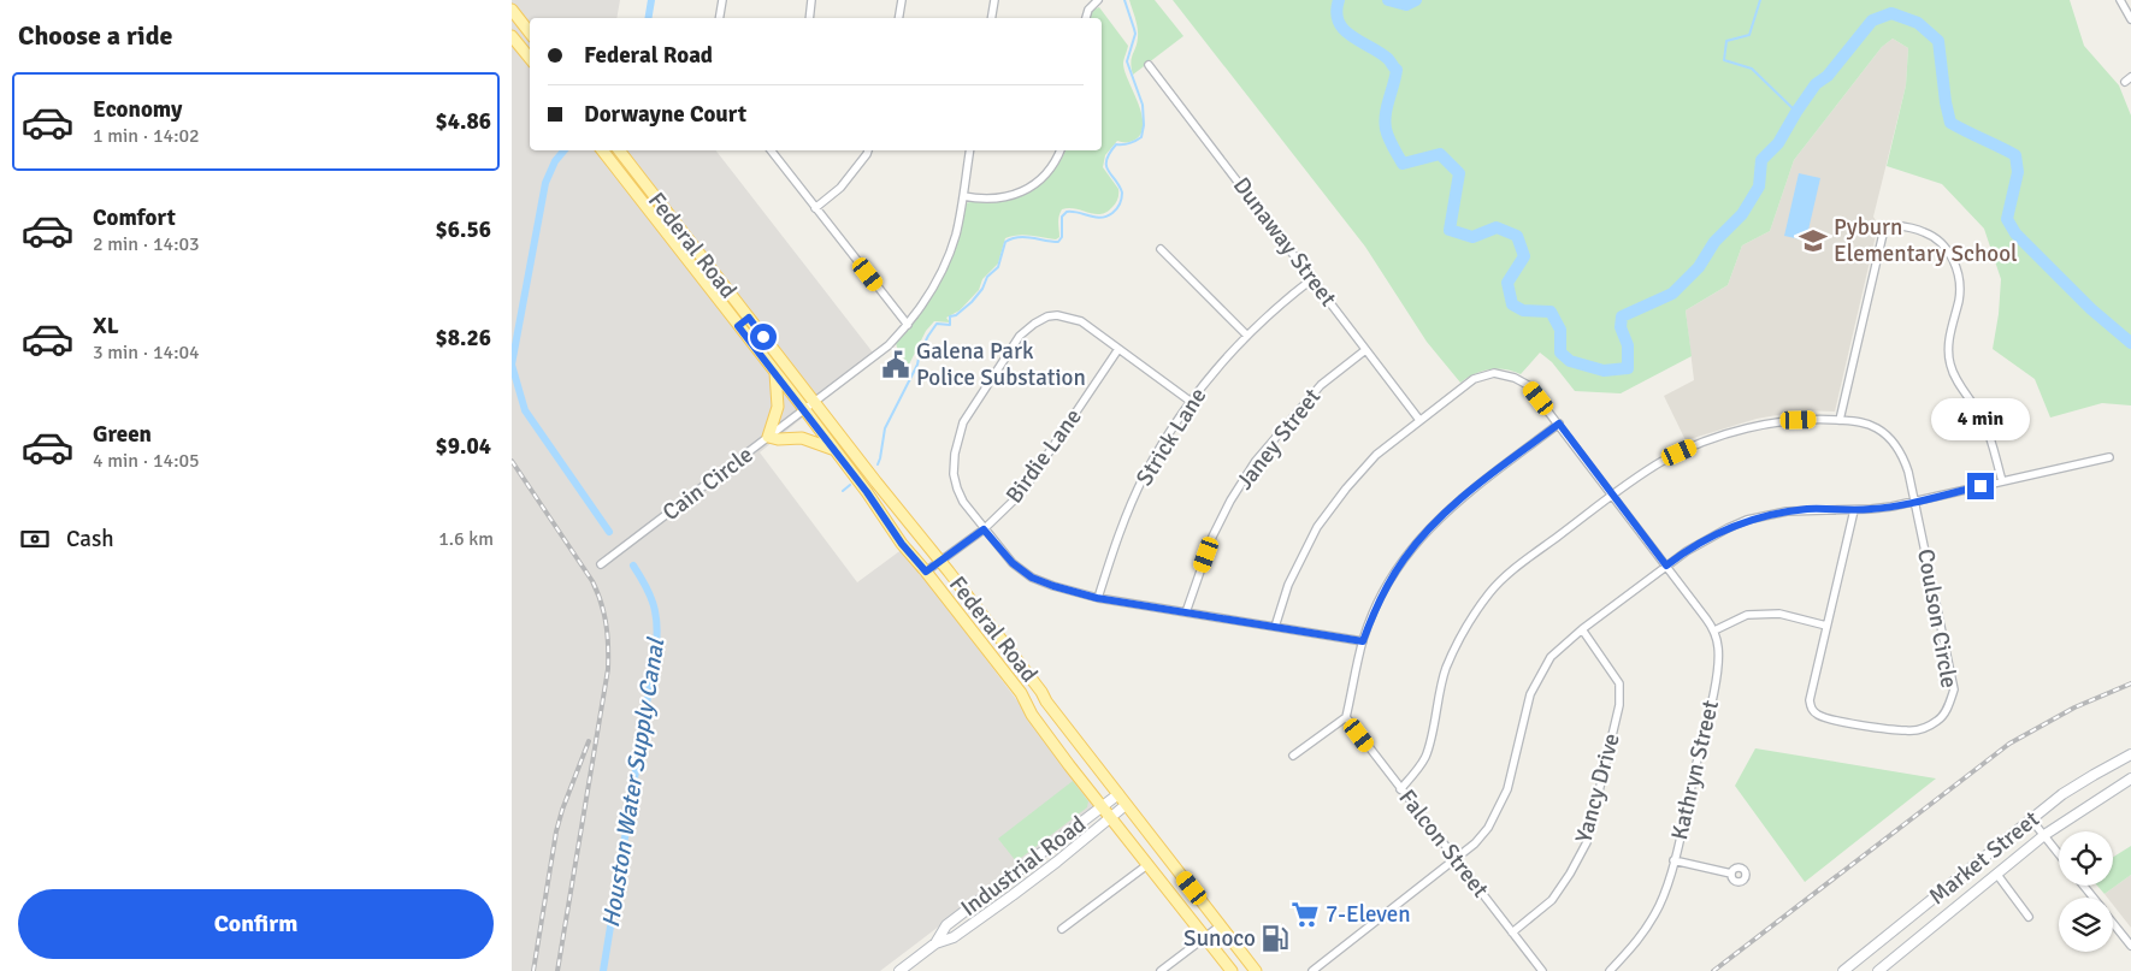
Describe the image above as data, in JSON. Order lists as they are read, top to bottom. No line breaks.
{"streets":{"main road":["Federal Road","Market Street","Industrial Road"],"street":["Dunaway Street","Strick Lane","Janey Street","Birdie Lane","Cain Circle","Coulson Circle","Kathryn Street","Yancy Drive","Falcon Street"]},"crossings":[["Dunaway Street","Strick Lane"],["Dunaway Street","Janey Street"],["Federal Road","Birdie Lane"],["Federal Road","Cain Circle"],["Federal Road","Industrial Road"],["Coulson Circle","Falcon Street"],["Yancy Drive","Falcon Street"]],"water":["Houston Water Supply Canal"],"places":{"school or university":["Pyburn Elementary School"],"public building":["Galena Park Police Substation"],"supermarket":["7-Eleven"],"fuel station":["Sunoco"]},"page":{"heading":"Choose a ride","banner":["Federal Road","Dorwayne Court"],"list":[{"name":"Economy","note":"1 min · 14:02","value":"$4.86"},{"name":"Comfort","note":"2 min · 14:03","value":"$6.56"},{"name":"XL","note":"3 min · 14:04","value":"$8.26"},{"name":"Green","note":"4 min · 14:05","value":"$9.04"}],"bubble":"4 min","pay":["Cash","1.6 km"],"buttons":"Confirm"}}
